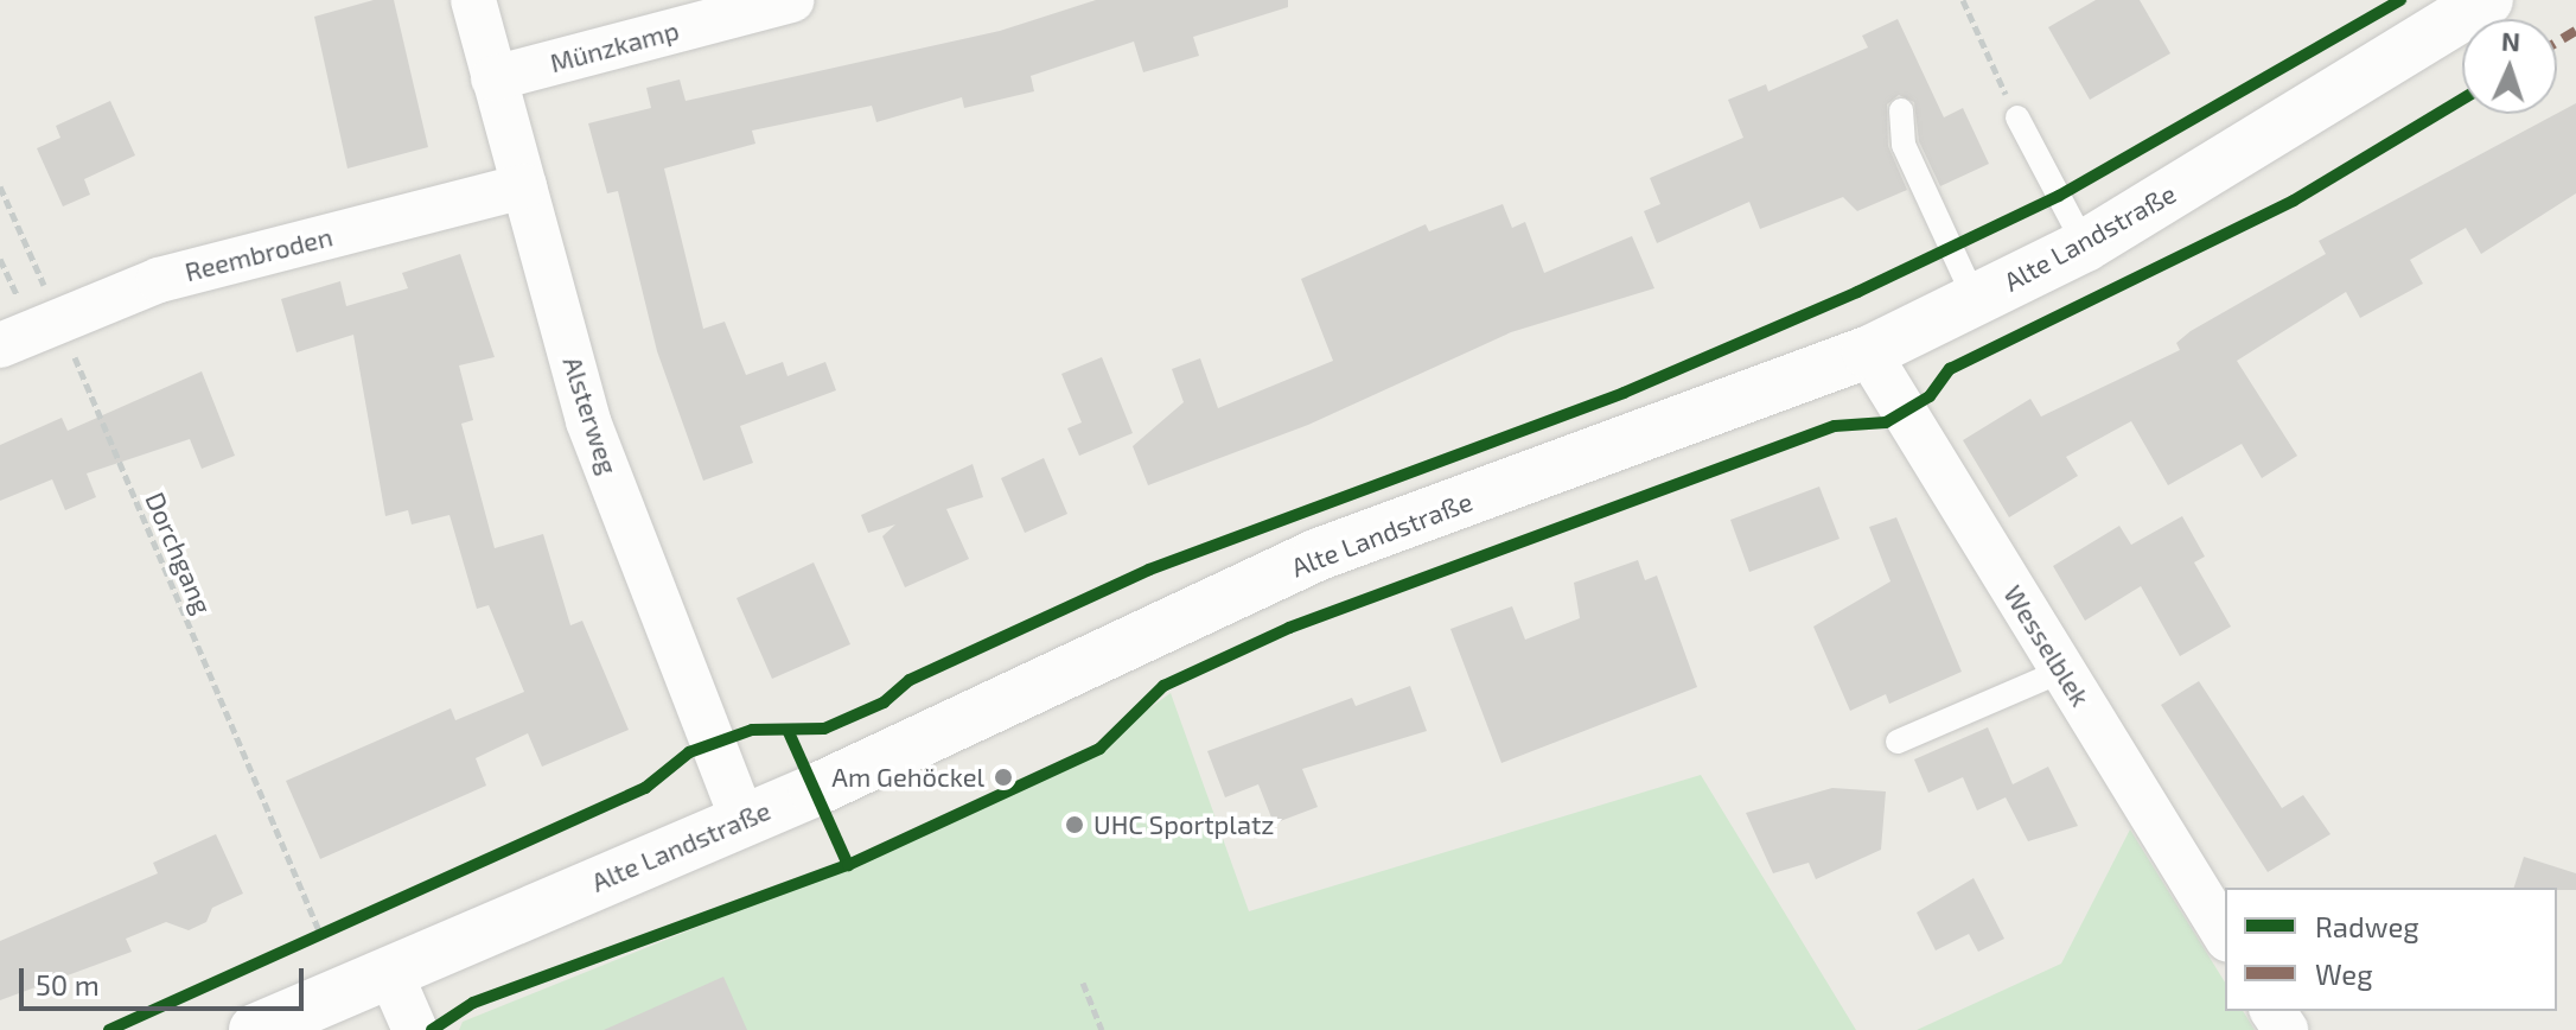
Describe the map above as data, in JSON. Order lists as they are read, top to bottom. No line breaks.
{"streets":{"main road":["Alte Landstraße"],"street":["Münzkamp","Reembroden","Alsterweg","Wesselblek"],"path":["Dorchgang"]},"crossings":[["Münzkamp","Alsterweg"],["Alte Landstraße","Alsterweg"],["Alte Landstraße","Wesselblek"],["Reembroden","Alsterweg"],["Reembroden","Dorchgang"]],"places":["Am Gehöckel","UHC Sportplatz"],"legend":["Radweg","Weg"],"scale_bar":"50 m","north":"top"}
